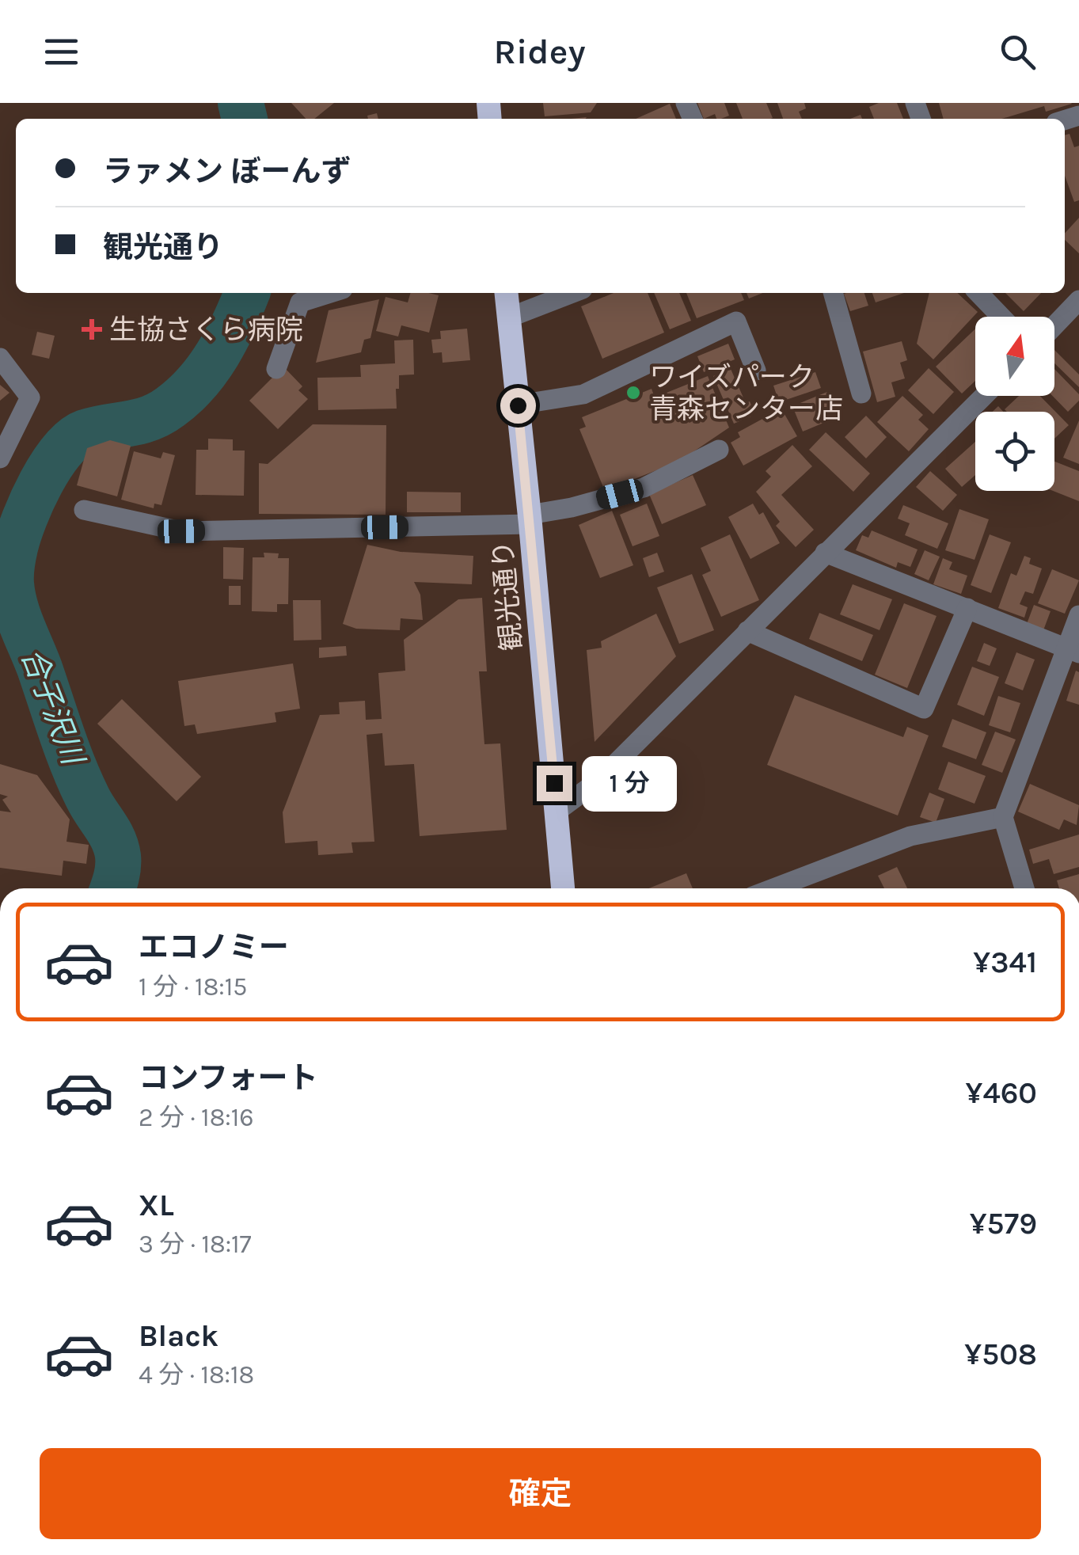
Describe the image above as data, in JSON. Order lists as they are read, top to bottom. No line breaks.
{"streets":{"highway":["観光通り"]},"water":["合子沢川"],"places":{"health":["生協さくら病院"],"other":["ワイズパーク 青森センター店"]},"north":"top","page":{"header":"Ridey","banner":["ラァメン ぼーんず","観光通り"],"bubble":"1 分","list":[{"name":"エコノミー","note":"1 分 · 18:15","value":"¥341"},{"name":"コンフォート","note":"2 分 · 18:16","value":"¥460"},{"name":"XL","note":"3 分 · 18:17","value":"¥579"},{"name":"Black","note":"4 分 · 18:18","value":"¥508"}],"buttons":"確定"}}
